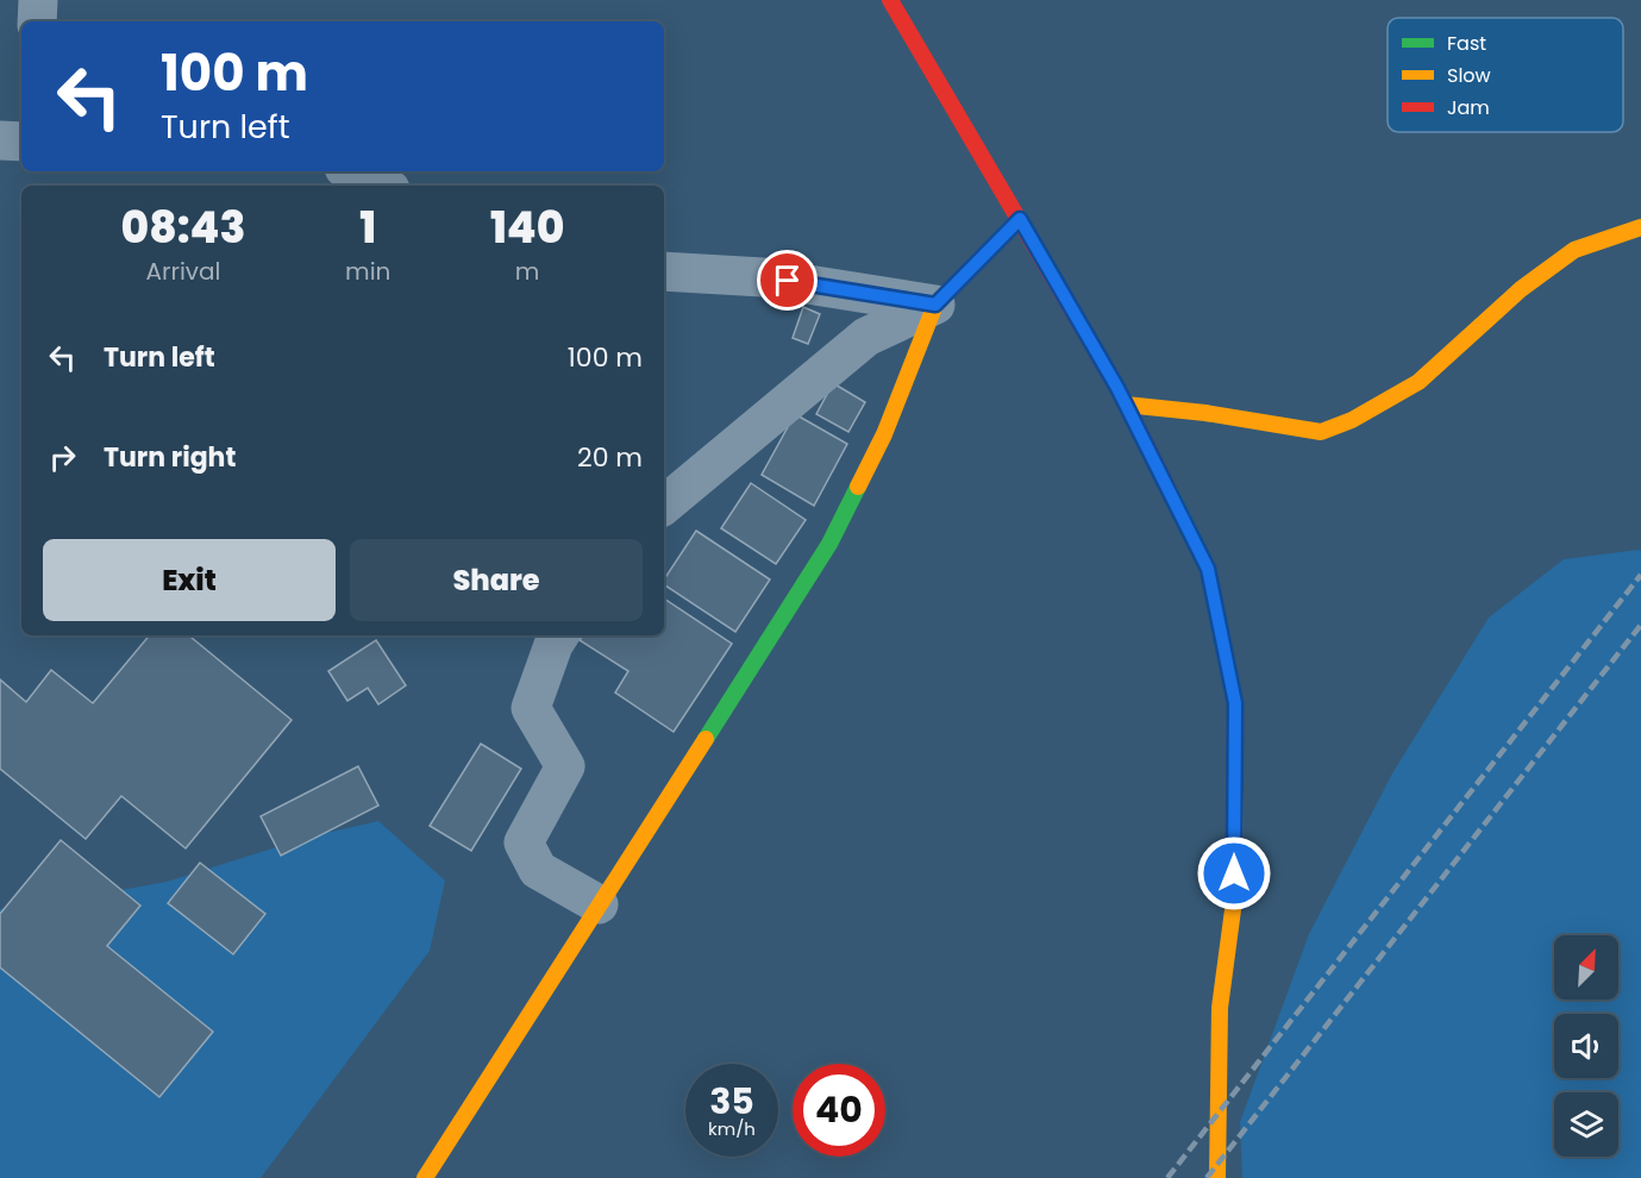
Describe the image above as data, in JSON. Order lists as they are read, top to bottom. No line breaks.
{"legend":["Fast","Slow","Jam"],"north":"top right","page":{"turn":["100 m","Turn left"],"eta":["08:43","Arrival","1","min","140","m"],"list":[{"name":"Turn left","value":"100 m"},{"name":"Turn right","value":"20 m"}],"buttons":["Exit","Share"],"speed":"35 km/h","limit":"40"}}
